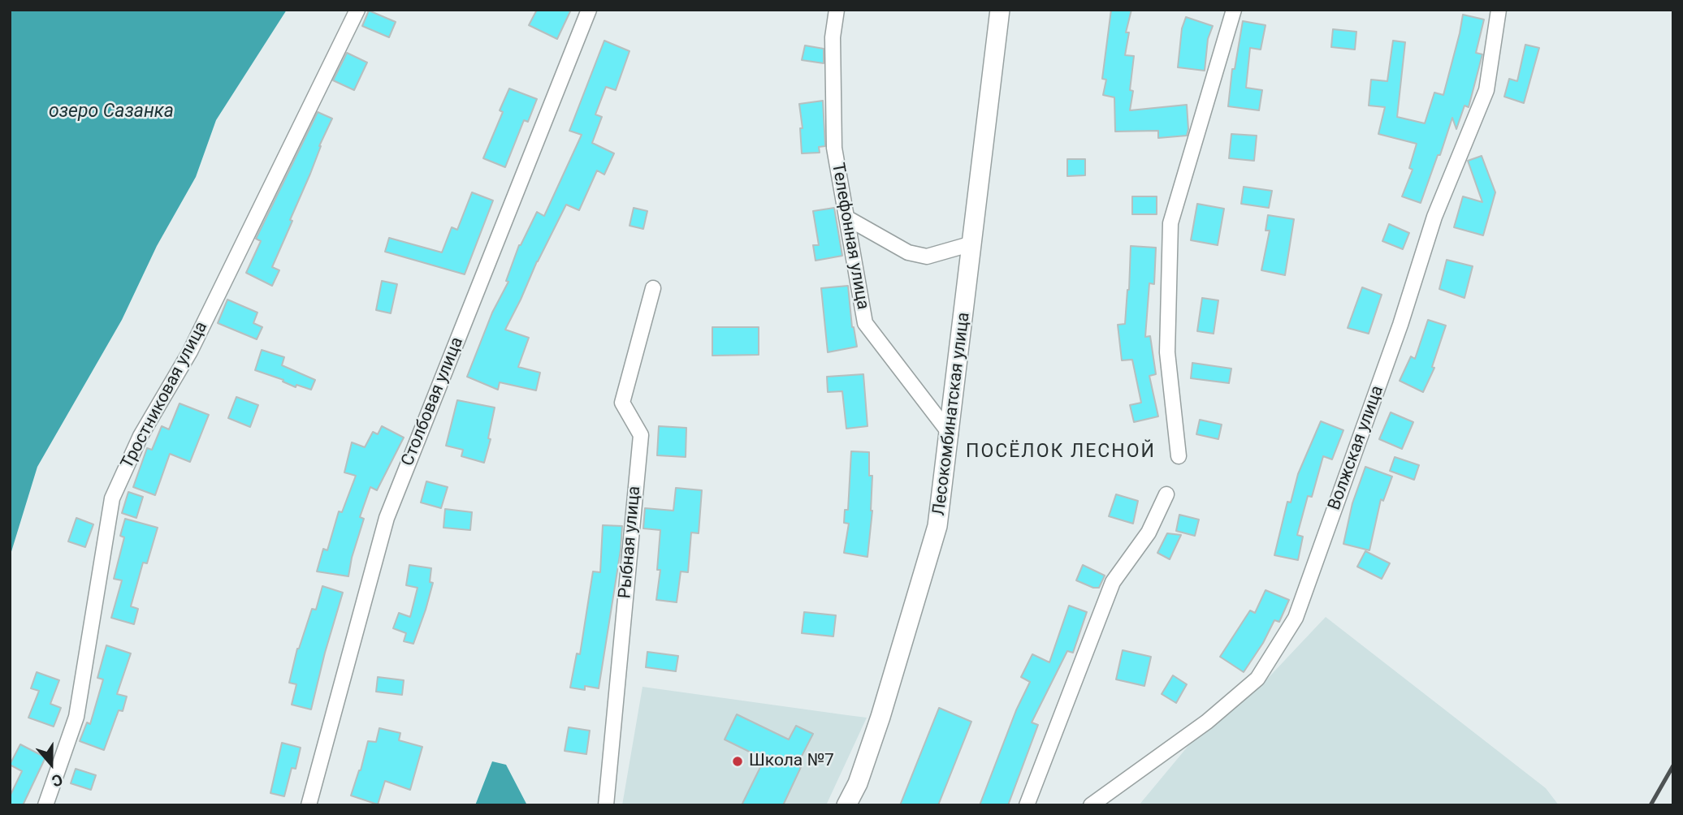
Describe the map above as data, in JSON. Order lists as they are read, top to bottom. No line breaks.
{"streets":{"street":["Телефонная улица","Тростниковая улица","Столбовая улица","Лесокомбинатская улица","Волжская улица","Рыбная улица"]},"crossings":[["Телефонная улица","Лесокомбинатская улица"]],"districts":["ПОСЁЛОК ЛЕСНОЙ"],"water":["озеро Сазанка"],"places":["Школа №7"],"north":"bottom"}
